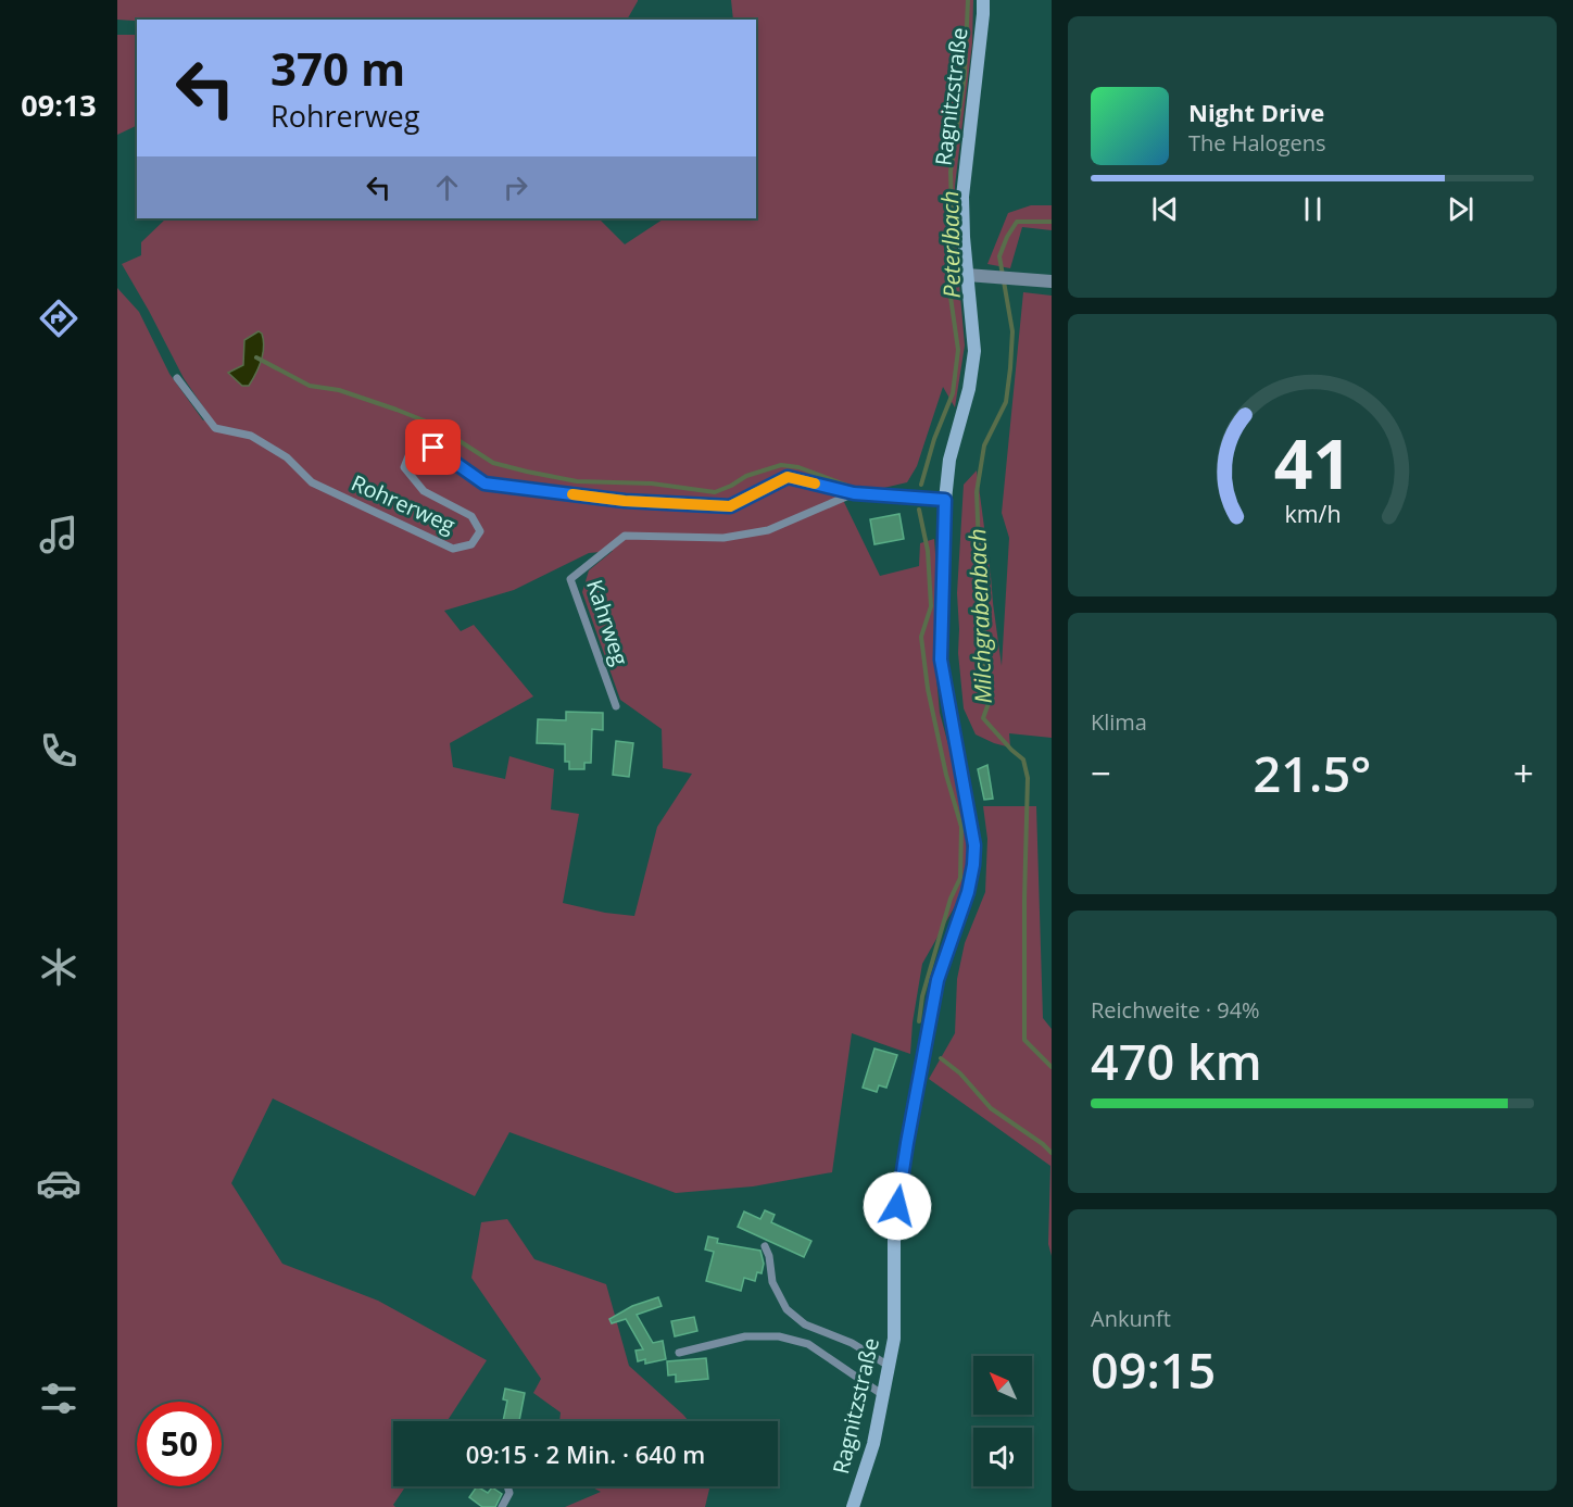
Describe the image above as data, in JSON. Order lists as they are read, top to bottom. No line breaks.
{"streets":{"main road":["Ragnitzstraße"],"lane":["Rohrerweg","Kahrweg"]},"crossings":[["Ragnitzstraße","Rohrerweg"],["Rohrerweg","Kahrweg"]],"water":["Peterlbach","Milchgrabenbach"],"north":"top left","page":{"tabs":"09:13","turn":["370 m","Rohrerweg"],"song":["Night Drive","The Halogens"],"tile":["Klima",["Reichweite · 94%","470 km"],["Ankunft","09:15"]],"heat":["−","21.5°","+"],"limit":"50","trip":"09:15 · 2 Min. · 640 m","gauge":["41","km/h"]}}
